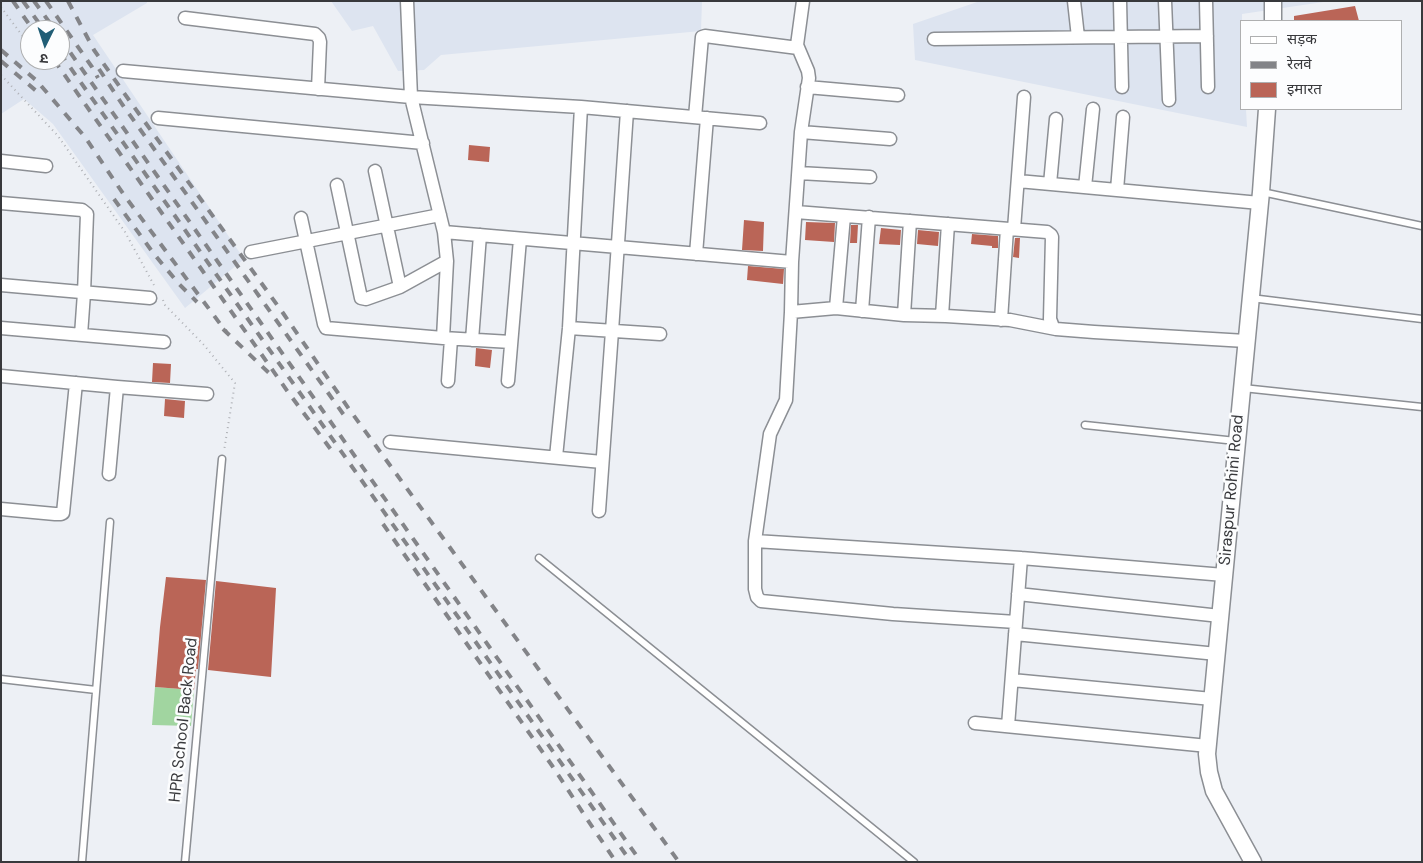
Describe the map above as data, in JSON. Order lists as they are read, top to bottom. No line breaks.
{"streets":{"street":["Siraspur Rohini Road"],"lane":["HPR School Back Road"]},"legend":["सड़क","रेलवे","इमारत"],"north":"bottom"}
